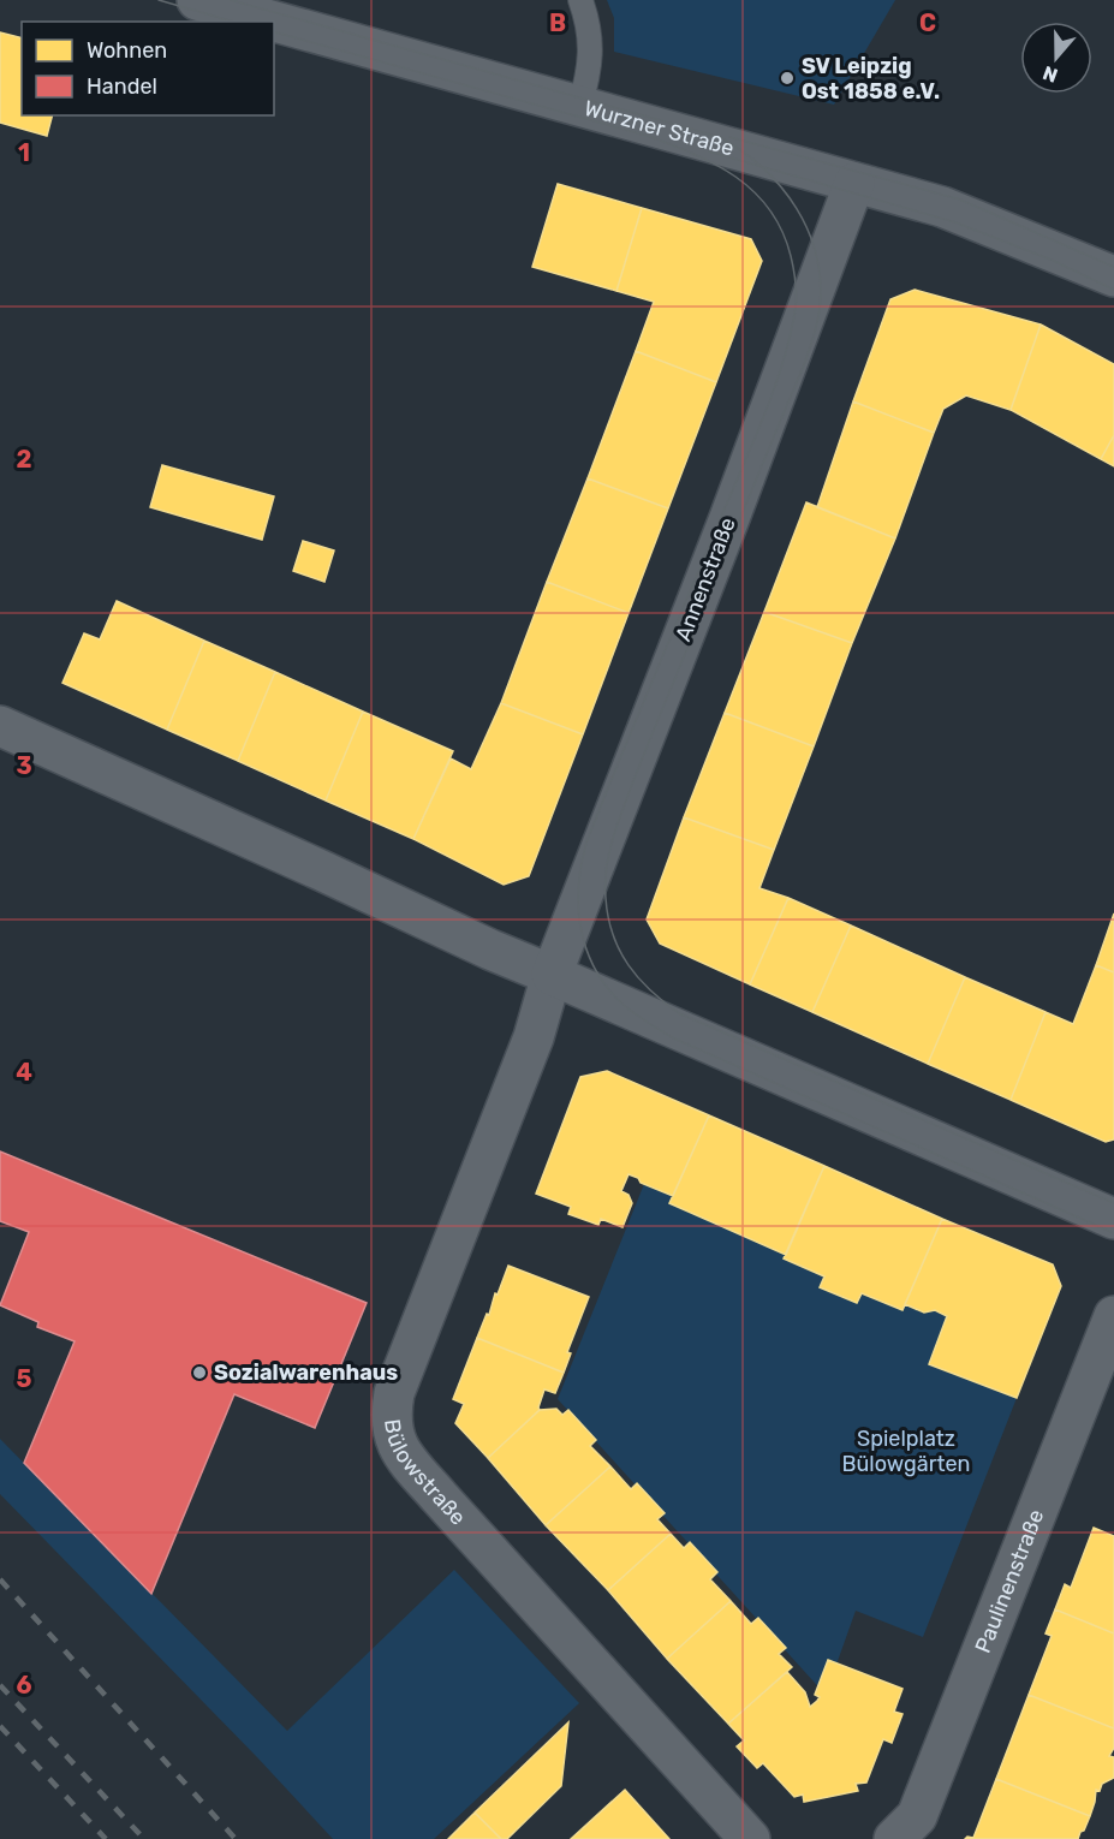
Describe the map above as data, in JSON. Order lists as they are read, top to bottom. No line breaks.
{"streets":{"main road":["Wurzner Straße","Annenstraße","Bülowstraße","Paulinenstraße"]},"crossings":[["Wurzner Straße","Annenstraße"],["Annenstraße","Bülowstraße"]],"parks":["Spielplatz Bülowgärten"],"places":["SV Leipzig Ost 1858 e.V.","Sozialwarenhaus"],"legend":["Wohnen","Handel"],"north":"bottom","grid":{"columns":["B","C"],"rows":["1","2","3","4","5","6"]}}
